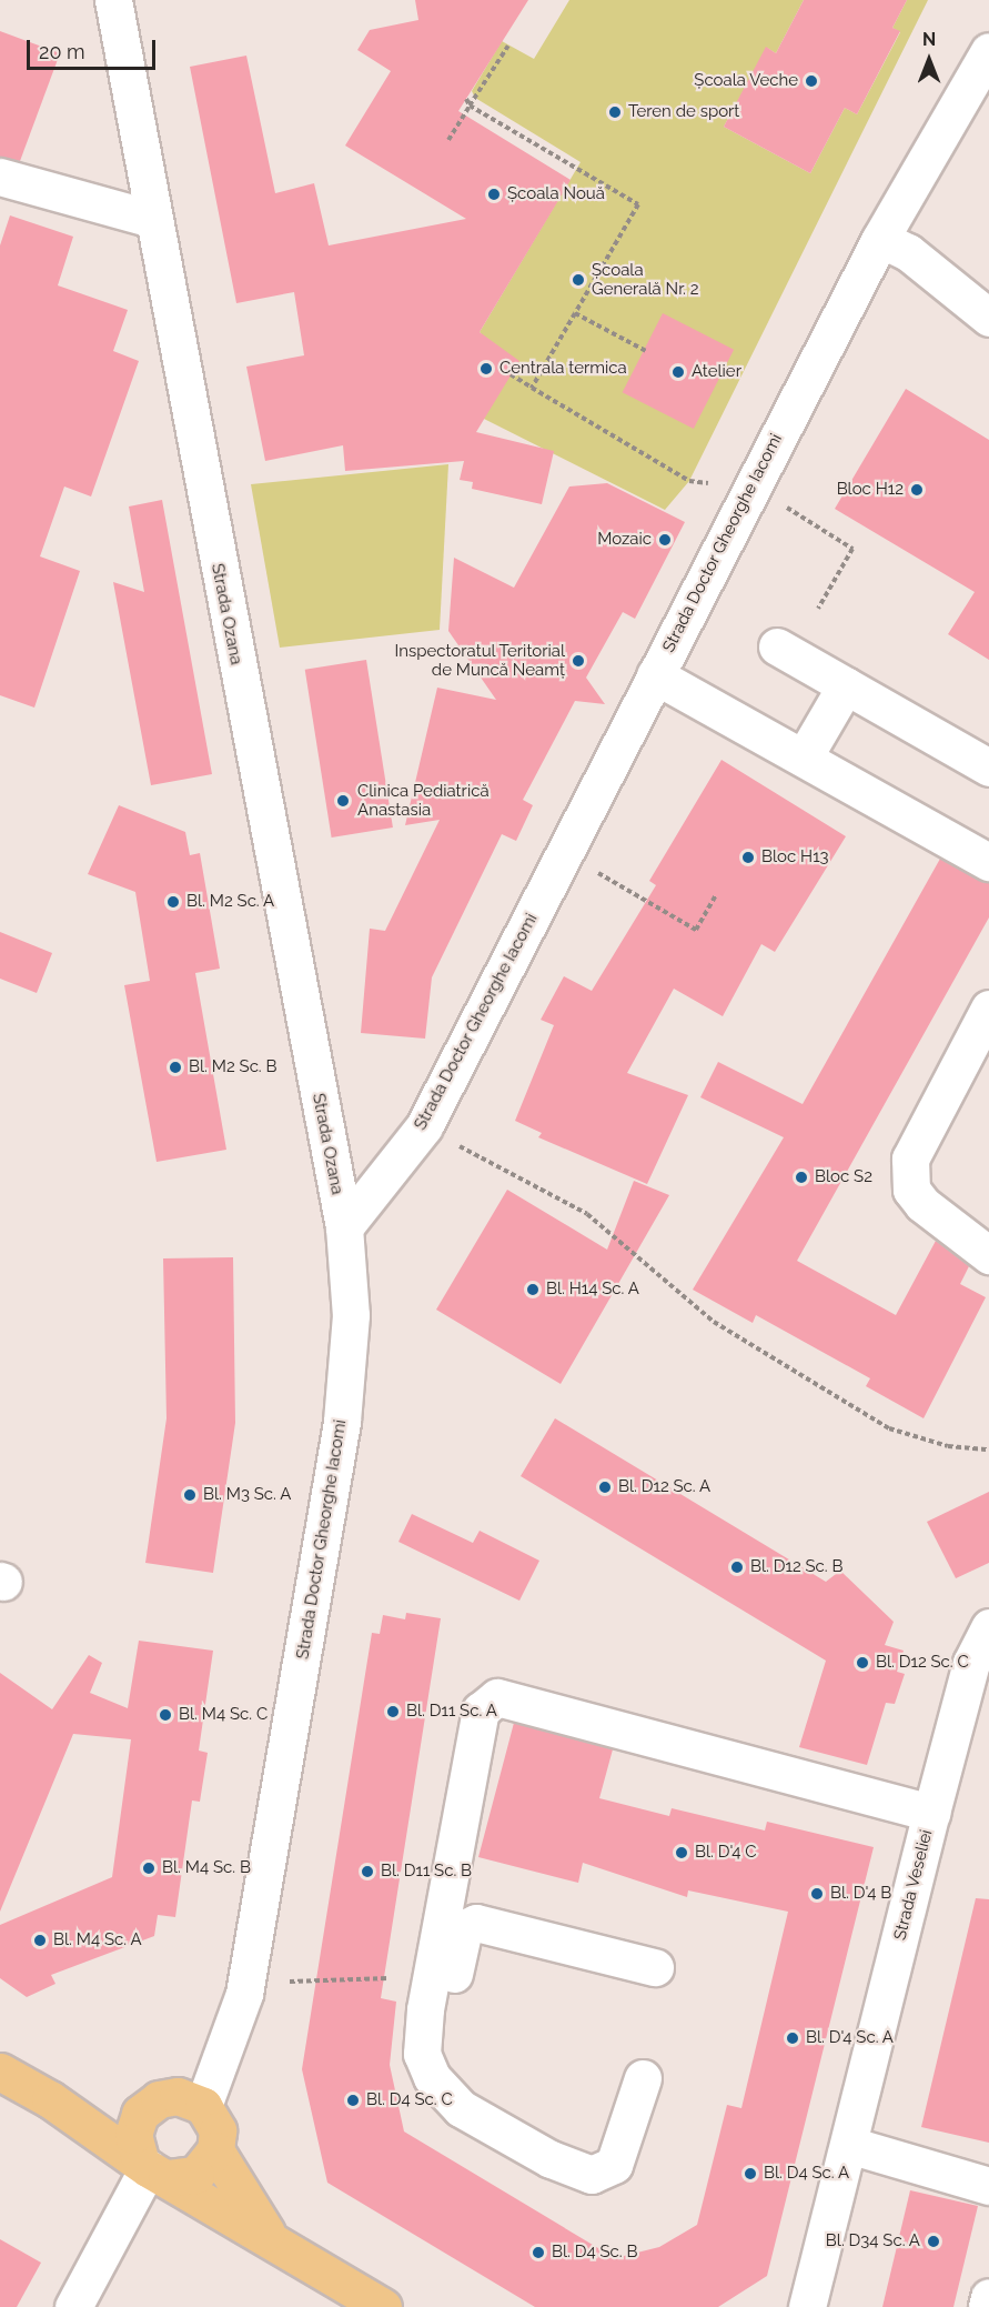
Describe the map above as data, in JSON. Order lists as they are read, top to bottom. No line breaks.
{"streets":{"street":["Strada Doctor Gheorghe Iacomi","Strada Ozana","Strada Veseliei"]},"crossings":[["Strada Doctor Gheorghe Iacomi","Strada Ozana"]],"places":["Școala Veche","Teren de sport","Școala Nouă","Școala Generală Nr. 2","Centrala termica","Atelier","Bloc H12","Mozaic","Inspectoratul Teritorial de Muncă Neamț","Clinica Pediatrică Anastasia","Bloc H13","Bl. M2 Sc. A","Bl. M2 Sc. B","Bloc S2","Bl. H14 Sc. A","Bl. D12 Sc. A","Bl. M3 Sc. A","Bl. D12 Sc. B","Bl. D12 Sc. C","Bl. D11 Sc. A","Bl. M4 Sc. C","Bl. D'4 C","Bl. M4 Sc. B","Bl. D11 Sc. B","Bl. D'4 B","Bl. M4 Sc. A","Bl. D'4 Sc. A","Bl. D4 Sc. C","Bl. D4 Sc. A","Bl. D34 Sc. A","Bl. D4 Sc. B"],"scale_bar":"20 m","north":"top"}
